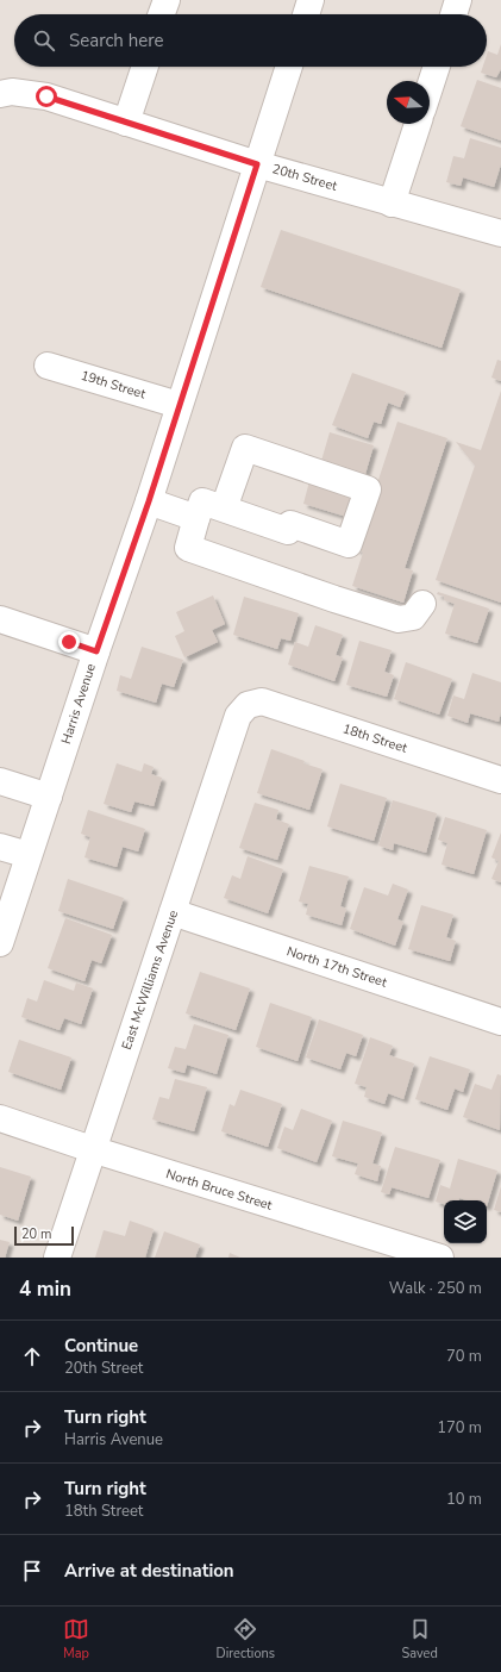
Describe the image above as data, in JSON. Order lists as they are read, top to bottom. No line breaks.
{"streets":{"street":["20th Street","19th Street","Harris Avenue","18th Street","North 17th Street","East McWilliams Avenue","North Bruce Street"]},"crossings":[["20th Street","Harris Avenue"],["19th Street","Harris Avenue"],["18th Street","East McWilliams Avenue"],["North 17th Street","East McWilliams Avenue"],["East McWilliams Avenue","North Bruce Street"]],"scale_bar":"20 m","north":"left","page":{"search":"Search here","scale":"20 m","heading":["4 min","Walk · 250 m"],"list":[["Continue","20th Street","70 m"],["Turn right","Harris Avenue","170 m"],["Turn right","18th Street","10 m"],"Arrive at destination"],"nav":["Map","Directions","Saved"]}}
